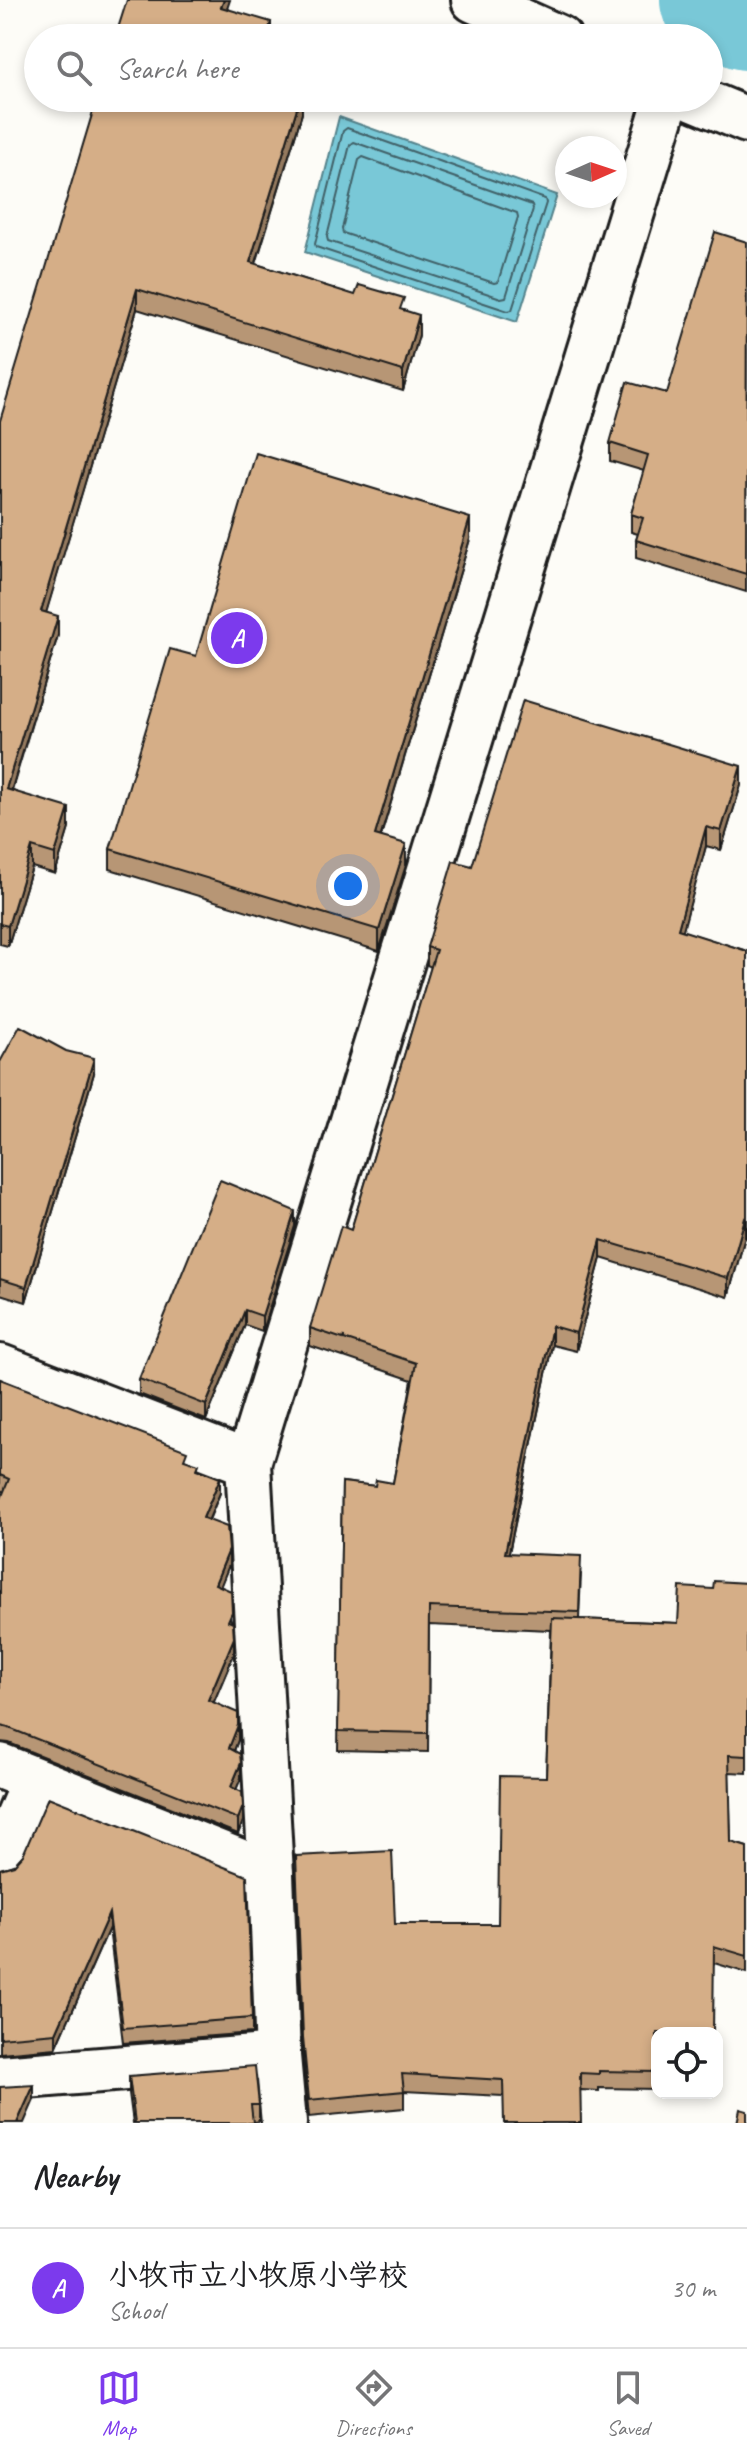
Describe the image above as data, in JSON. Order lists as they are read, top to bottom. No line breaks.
{"north":"right","page":{"search":"Search here","pins":"A","heading":"Nearby","list":[{"mark":"A","name":"小牧市立小牧原小学校","note":"School","value":"30 m"}],"nav":["Map","Directions","Saved"]}}
